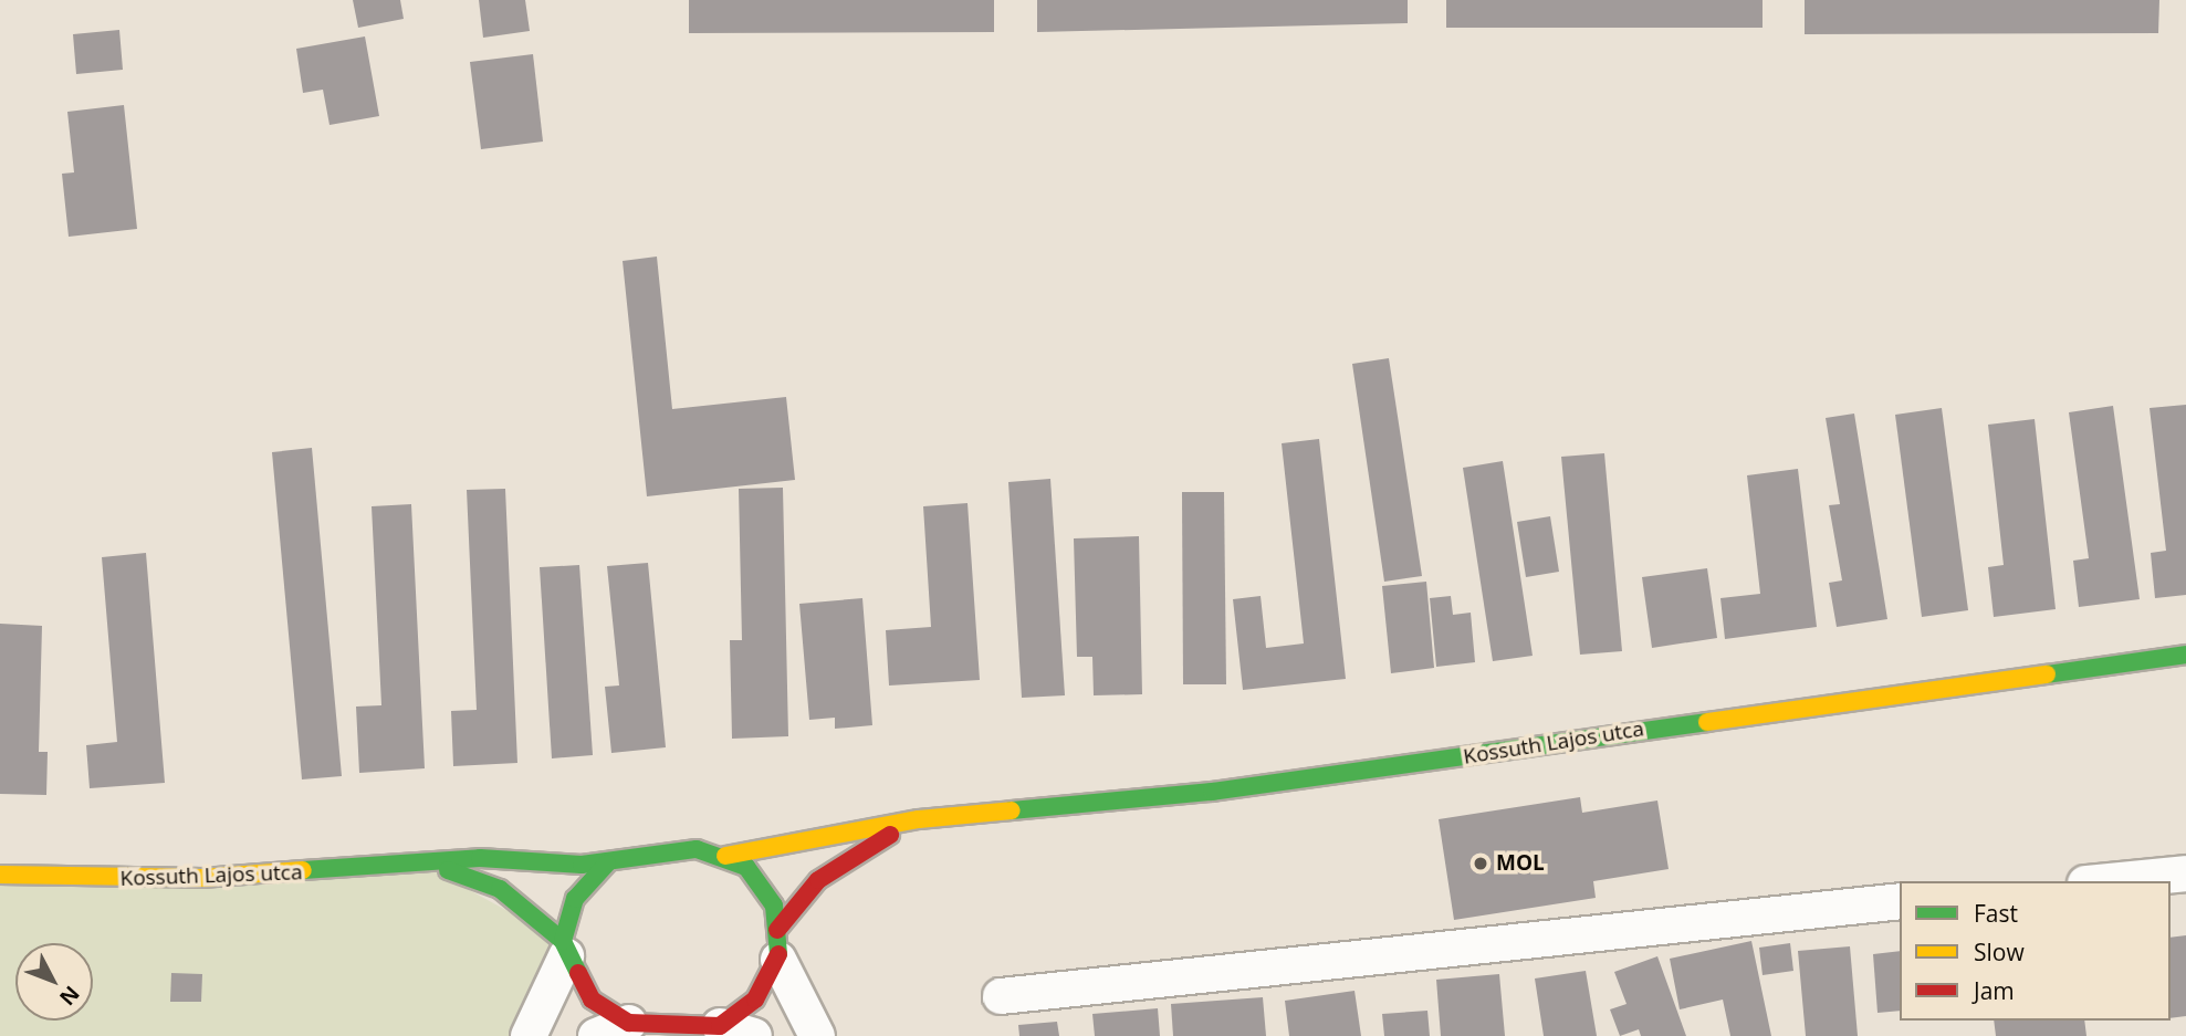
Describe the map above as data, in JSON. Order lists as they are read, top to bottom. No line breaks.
{"streets":{"street":["Kossuth Lajos utca"]},"places":["MOL"],"legend":["Fast","Slow","Jam"],"north":"bottom right"}
